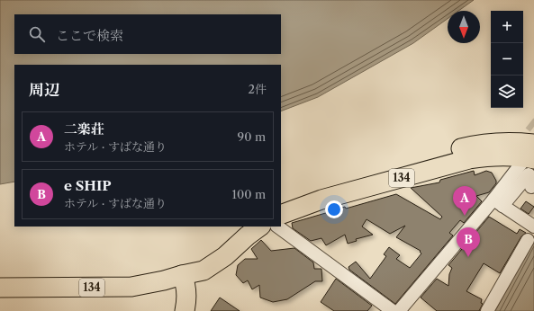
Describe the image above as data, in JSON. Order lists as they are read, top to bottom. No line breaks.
{"streets":{"highway":["134"]},"north":"bottom","page":{"map_buttons":["+","−"],"search":"ここで検索","heading":["周辺","2件"],"list":[{"mark":"A","name":"二楽荘","note":"ホテル · すばな通り","value":"90 m"},{"mark":"B","name":"e SHIP","note":"ホテル · すばな通り","value":"100 m"}],"pins":["A","B"]}}
